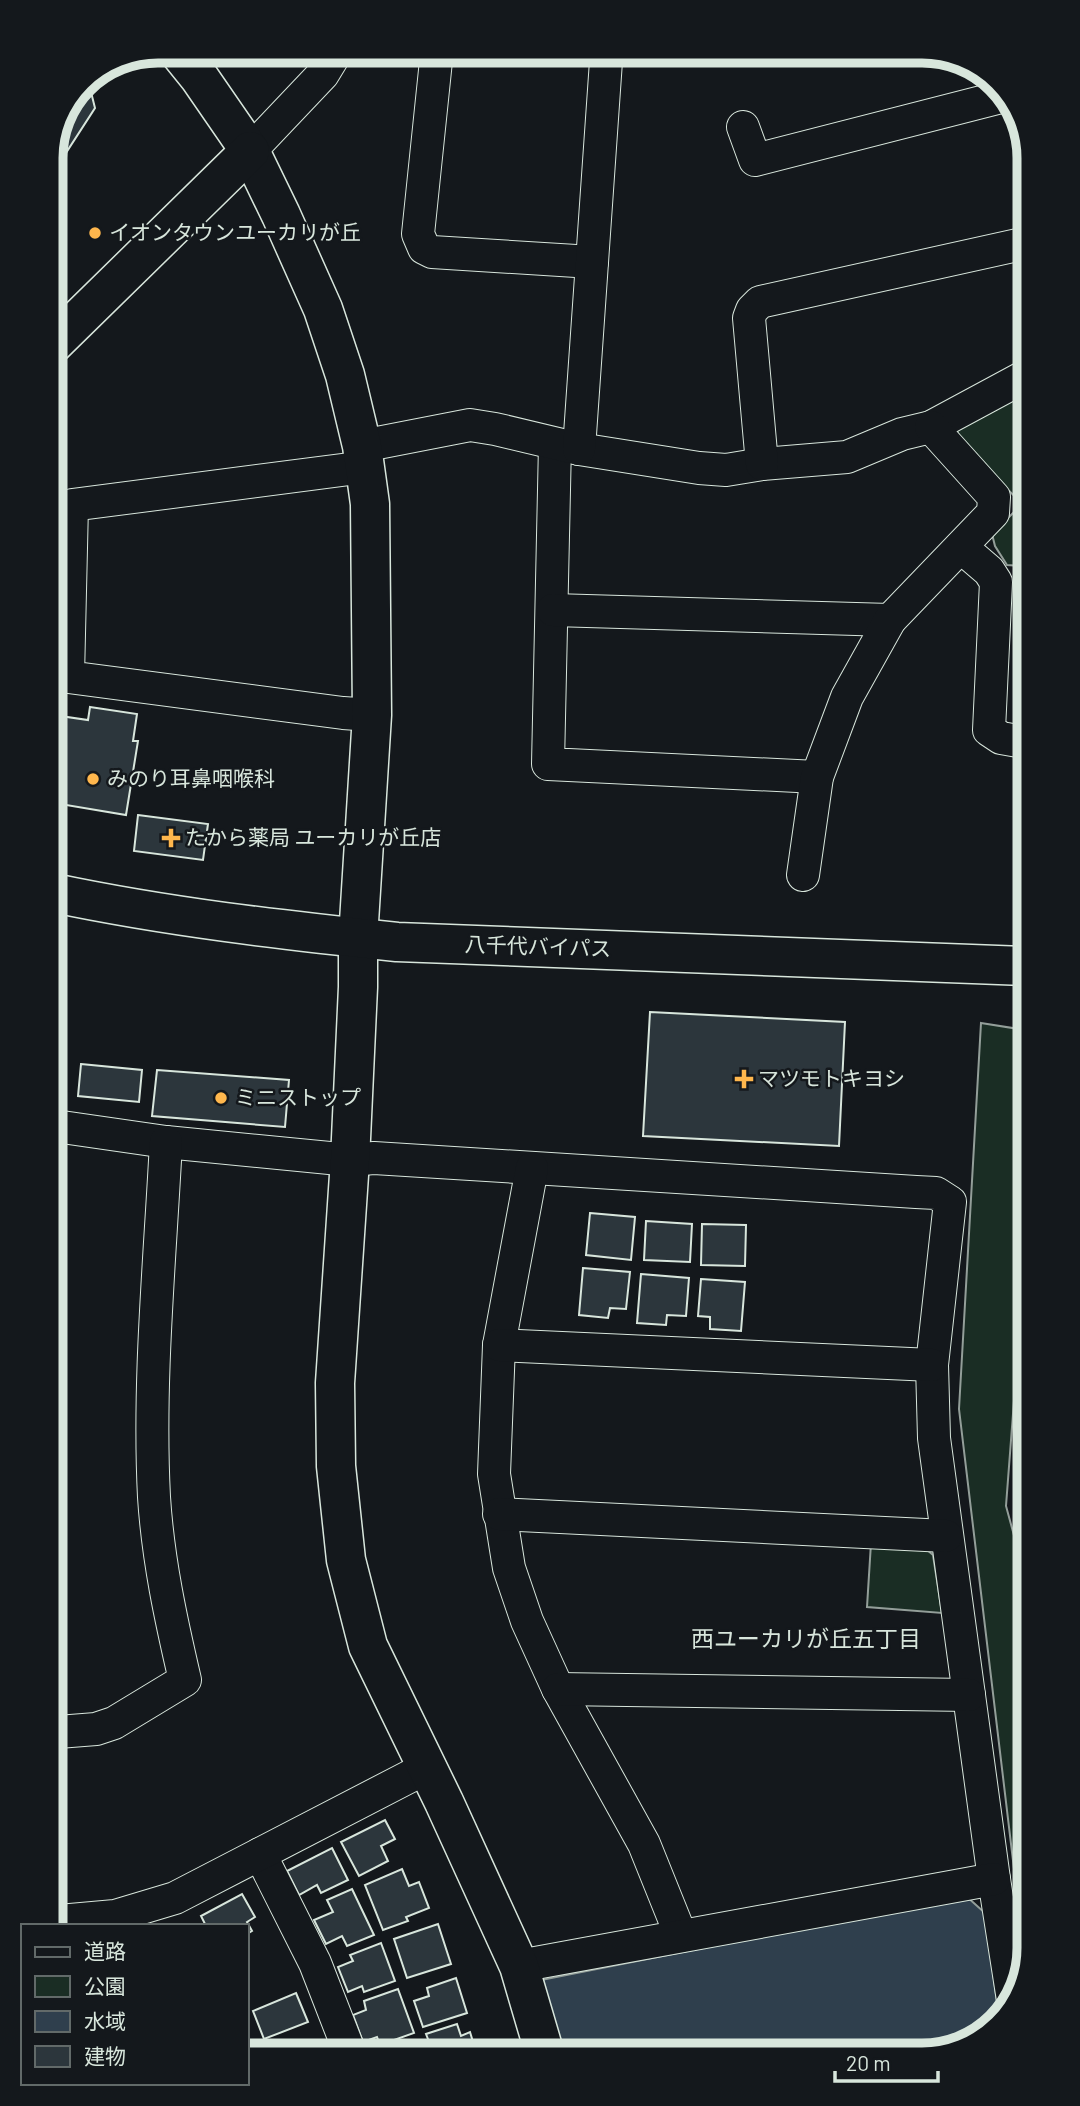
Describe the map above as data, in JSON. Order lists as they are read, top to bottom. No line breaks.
{"streets":{"main road":["八千代バイパス"]},"districts":["西ユーカリが丘五丁目"],"places":{"other":["イオンタウンユーカリが丘","みのり耳鼻咽喉科","ミニストップ"],"health":["たから薬局 ユーカリが丘店","マツモトキヨシ"]},"legend":["道路","公園","水域","建物"],"scale_bar":"20 m"}
